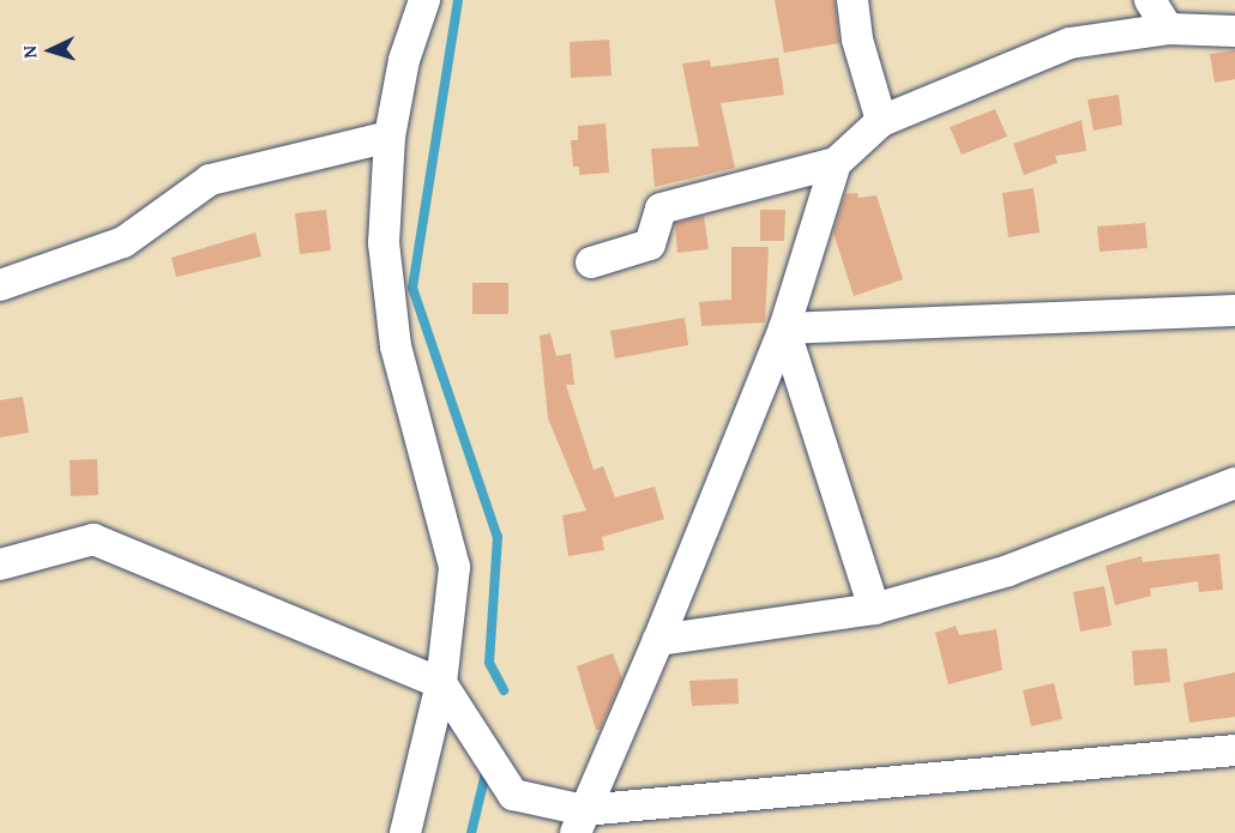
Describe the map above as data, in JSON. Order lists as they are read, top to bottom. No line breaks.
{"north":"left"}
